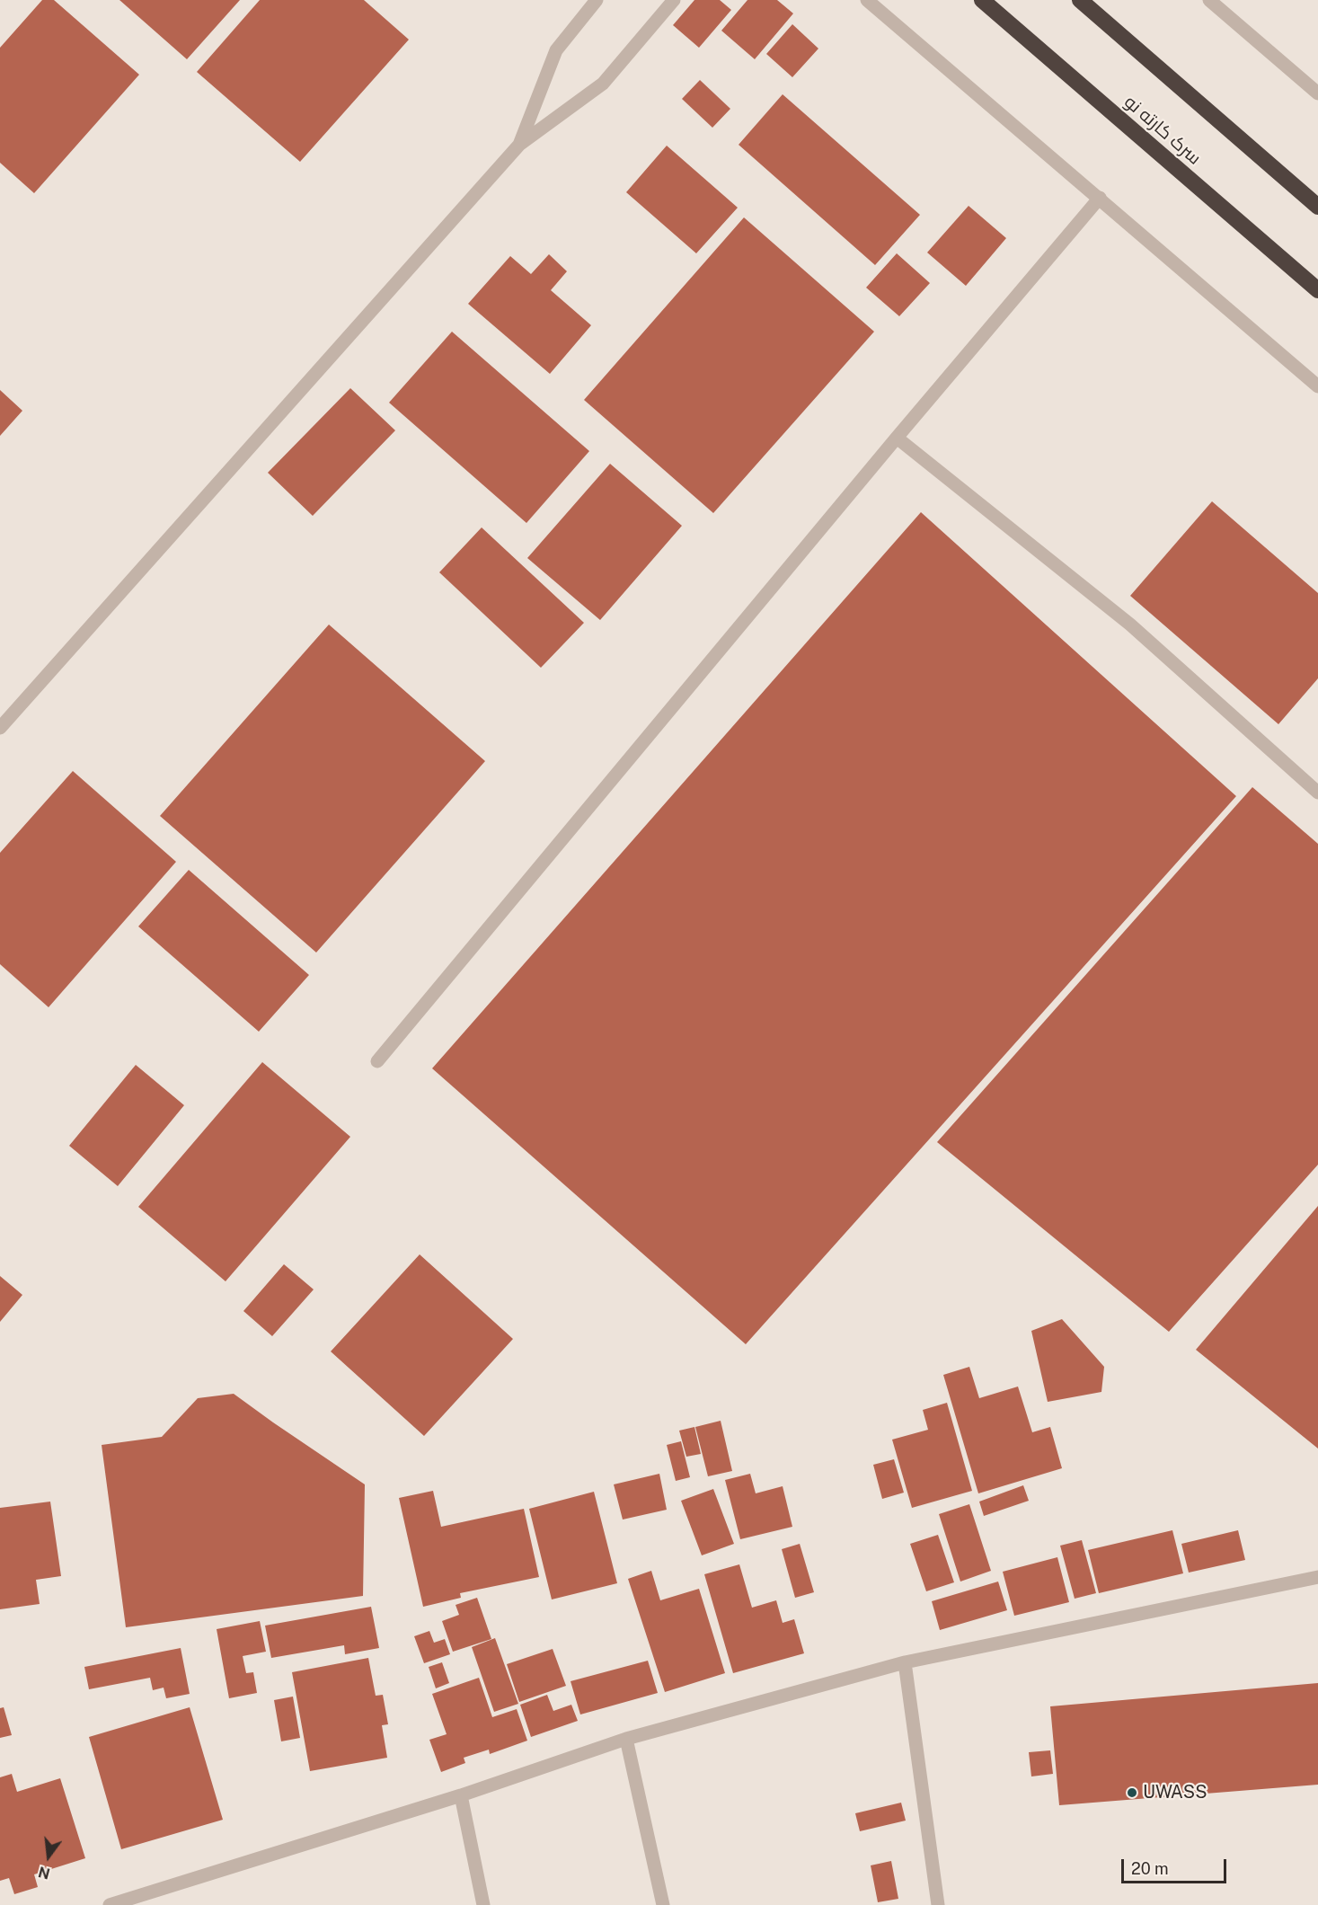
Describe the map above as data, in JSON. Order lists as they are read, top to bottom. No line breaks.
{"streets":{"highway":["سرک کارته نو"]},"places":["UWASS"],"scale_bar":"20 m","north":"bottom"}
